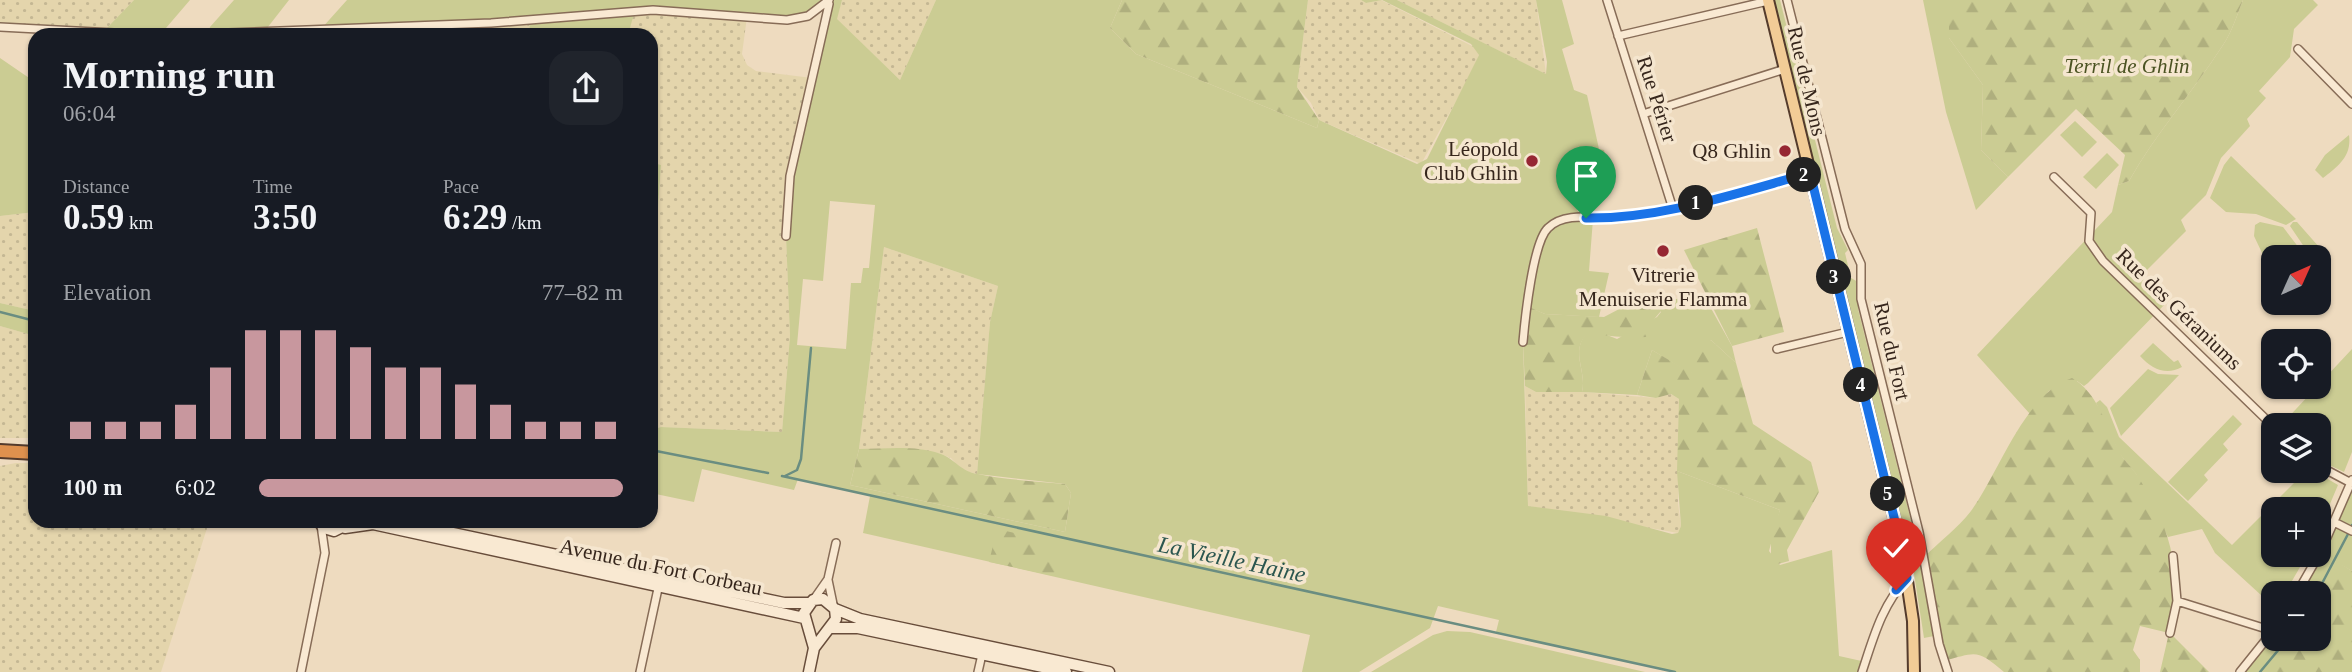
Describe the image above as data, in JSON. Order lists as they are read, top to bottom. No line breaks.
{"streets":{"main road":["Rue de Mons"],"street":["Rue Périer","Rue des Géraniums","Rue du Fort","Avenue du Fort Corbeau"]},"water":["La Vieille Haine"],"parks":["Terril de Ghlin"],"places":["Q8 Ghlin","Léopold Club Ghlin","Vitrerie Menuiserie Flamma"],"north":"top right","page":{"heading":["Morning run","06:04"],"stats":[["Distance","0.59 km"],["Time","3:50"],["Pace","6:29 /km"]],"pins":["2","1","3","4","5"],"map_buttons":["+","−"],"chart":["Elevation","77–82 m"],"list":[{"name":"100 m","note":"6:02"}]}}
